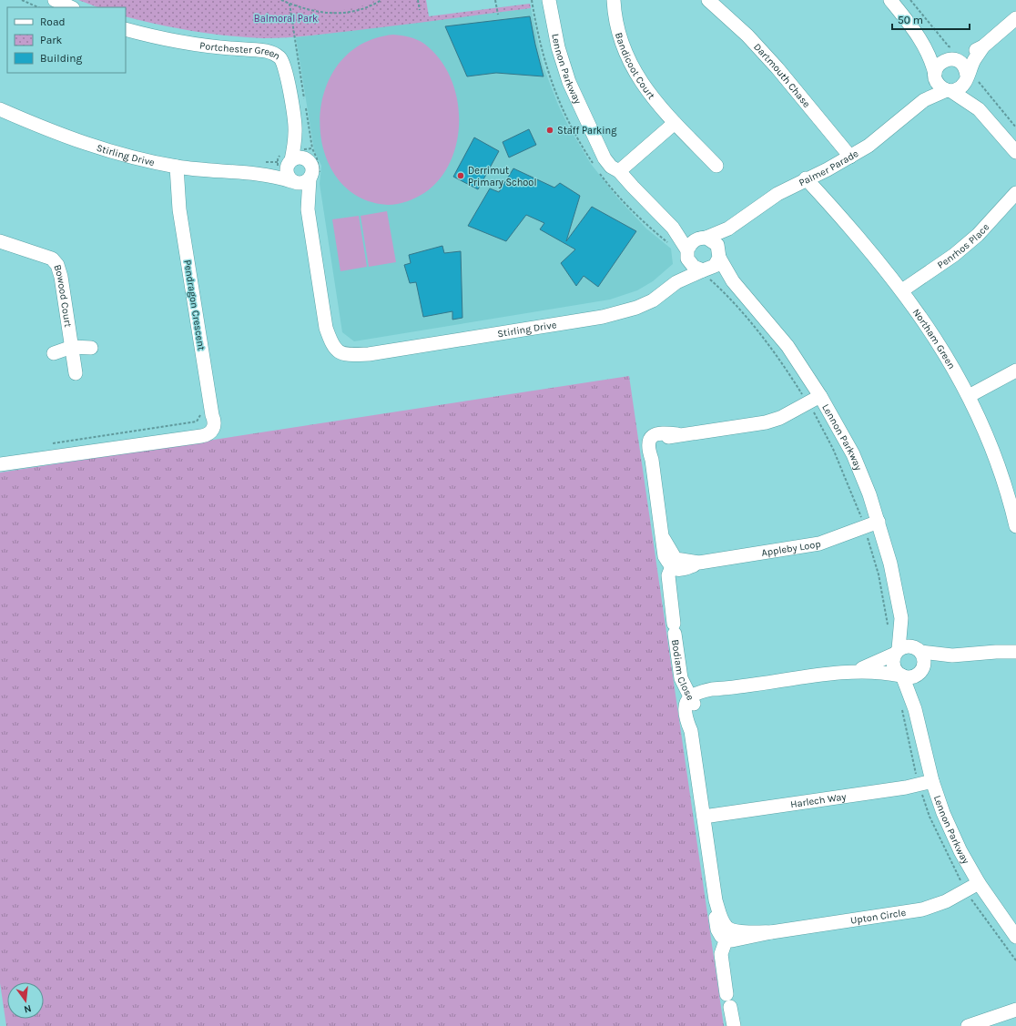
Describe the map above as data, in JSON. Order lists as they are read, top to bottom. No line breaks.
{"streets":{"street":["Portchester Green","Bandicoot Court","Lennon Parkway","Dartmouth Chase","Stirling Drive","Palmer Parade","Penrhos Place","Bowood Court","Pendragon Crescent","Northam Green","Appleby Loop","Bodiam Close","Harlech Way","Upton Circle"]},"crossings":[["Portchester Green","Stirling Drive"],["Lennon Parkway","Stirling Drive"],["Lennon Parkway","Palmer Parade"],["Lennon Parkway","Appleby Loop"],["Lennon Parkway","Harlech Way"],["Lennon Parkway","Upton Circle"],["Dartmouth Chase","Palmer Parade"],["Stirling Drive","Palmer Parade"],["Stirling Drive","Pendragon Crescent"],["Palmer Parade","Northam Green"],["Penrhos Place","Northam Green"],["Appleby Loop","Bodiam Close"]],"parks":["Balmoral Park"],"places":["Staff Parking","Derrimut Primary School"],"legend":["Road","Park","Building"],"scale_bar":"50 m","north":"bottom"}
